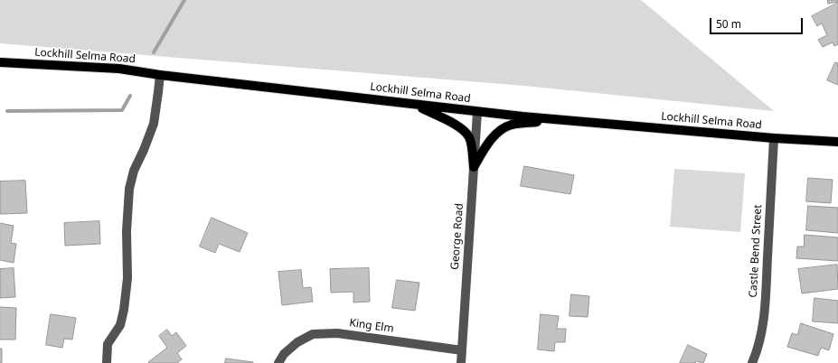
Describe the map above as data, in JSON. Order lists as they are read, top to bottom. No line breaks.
{"streets":{"main road":["Lockhill Selma Road"],"street":["George Road","Castle Bend Street","King Elm"]},"crossings":[["Lockhill Selma Road","George Road"],["Lockhill Selma Road","Castle Bend Street"],["George Road","King Elm"]],"scale_bar":"50 m"}
